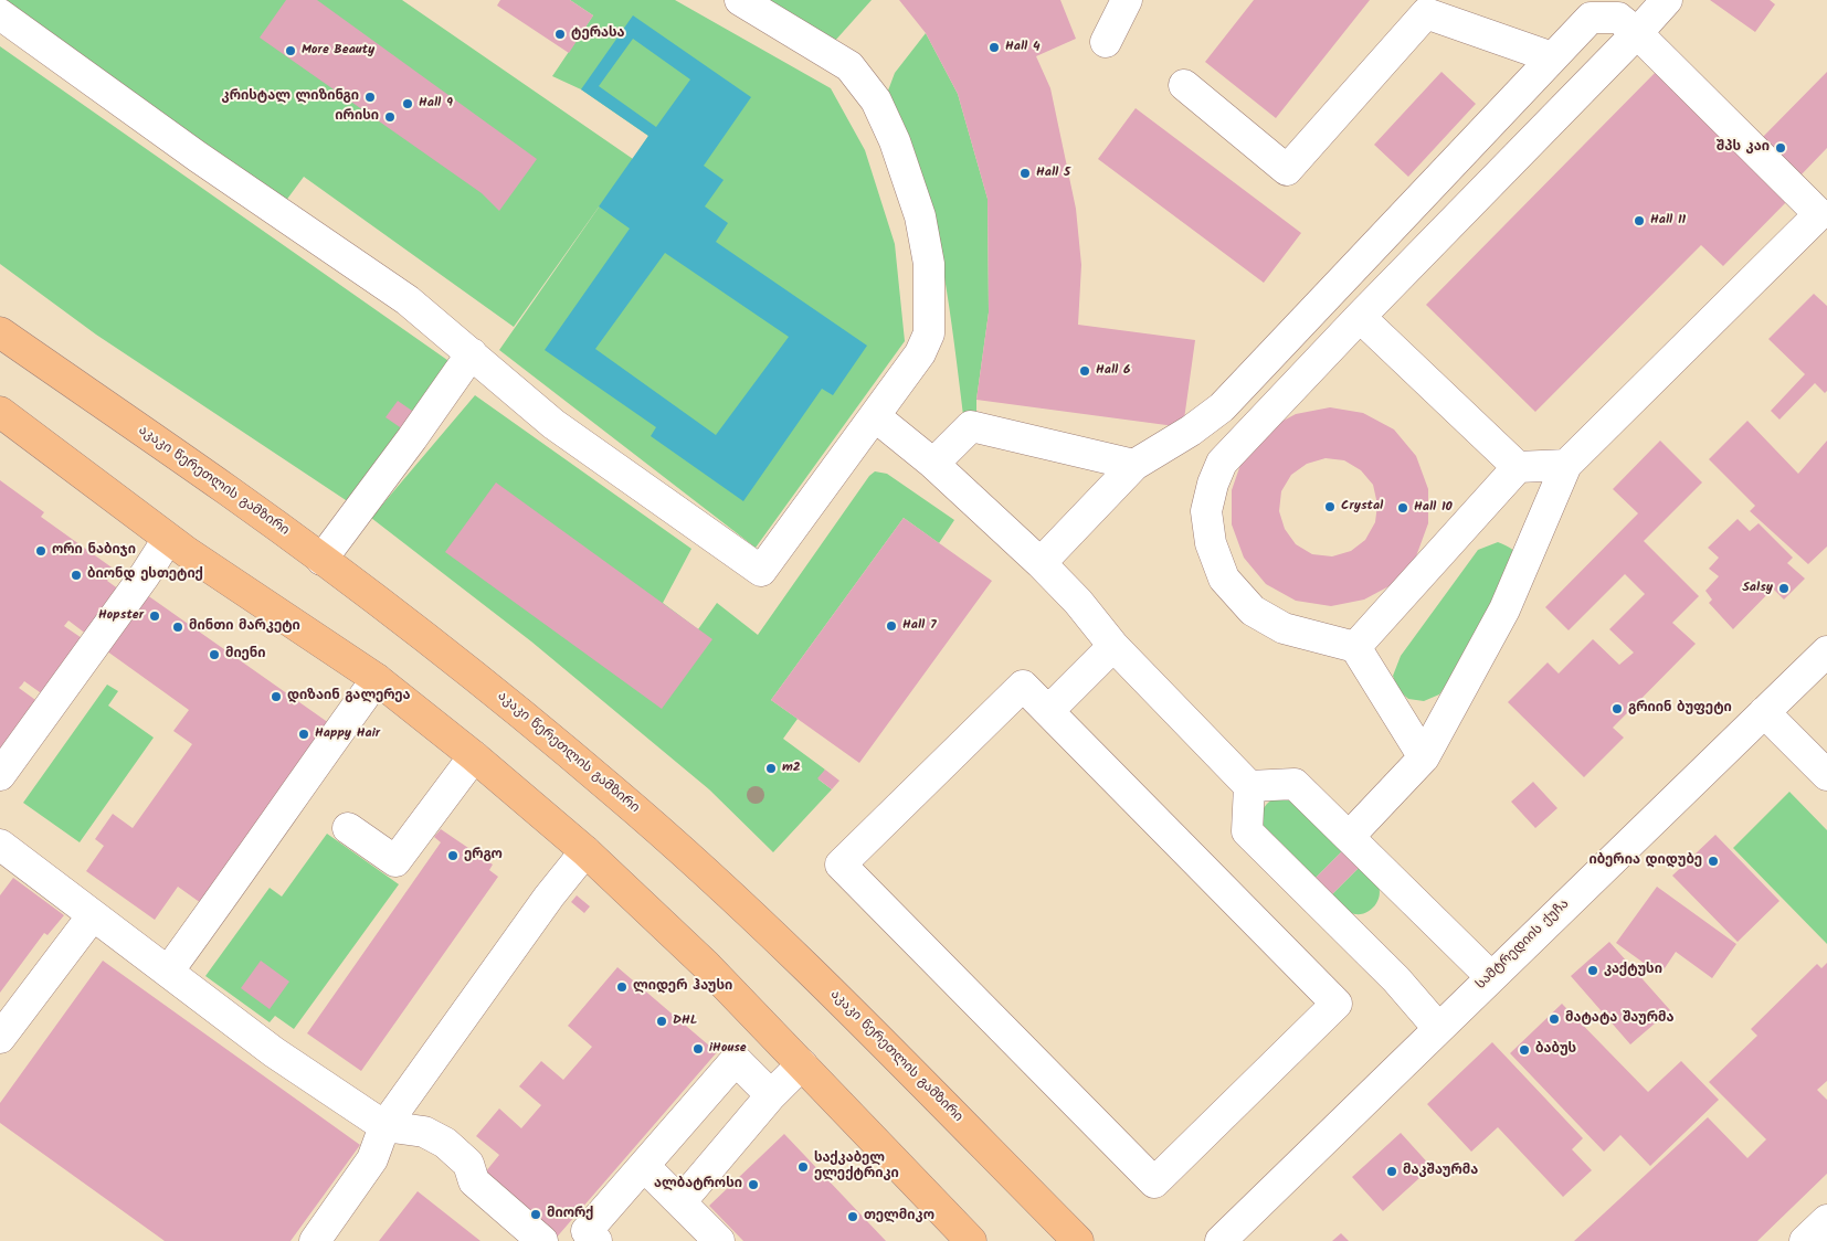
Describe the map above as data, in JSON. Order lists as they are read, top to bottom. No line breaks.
{"streets":{"main road":["აკაკი წერეთლის გამზირი"],"street":["სამტრედიის ქუჩა"]},"places":["ტერასა","Hall 4","More Beauty","კრისტალ ლიზინგი","Hall 9","ირისი","შპს კაი","Hall 5","Hall 11","Hall 6","Crystal","Hall 10","ორი ნაბიჯი","ბიონდ ესთეტიქ","Salsy","Hopster","Hall 7","მინთი მარკეტი","მიენი","დიზაინ გალერეა","გრიინ ბუფეტი","Happy Hair","m2","ერგო","იბერია დიდუბე","კაქტუსი","ლიდერ ჰაუსი","მატატა შაურმა","DHL","iHouse","ბაბუს","საქკაბელ ელექტრიკი","მაკშაურმა","ალბატროსი","მიორქ","თელმიკო"]}
